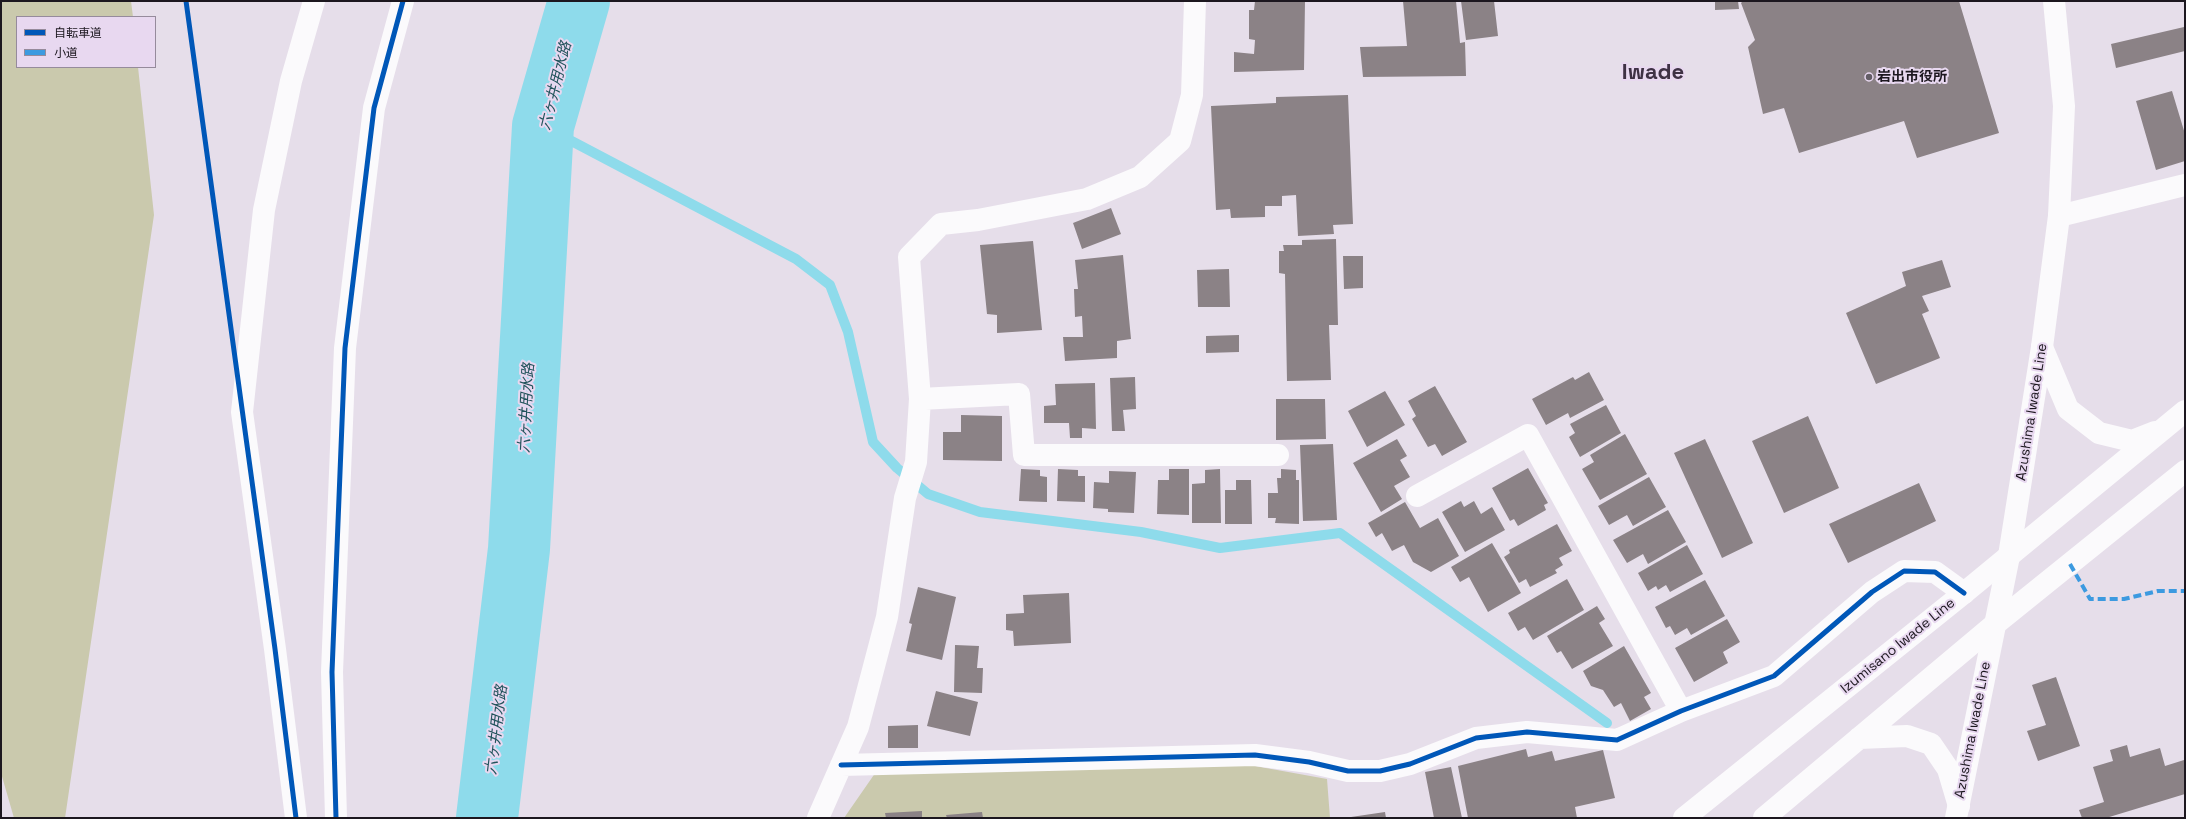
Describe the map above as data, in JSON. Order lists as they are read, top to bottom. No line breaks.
{"streets":{"street":["Azushima Iwade Line","Izumisano Iwade Line"]},"crossings":[["Azushima Iwade Line","Izumisano Iwade Line"]],"districts":["Iwade"],"water":["六ヶ井用水路"],"places":["岩出市役所"],"legend":["自転車道","小道"]}
